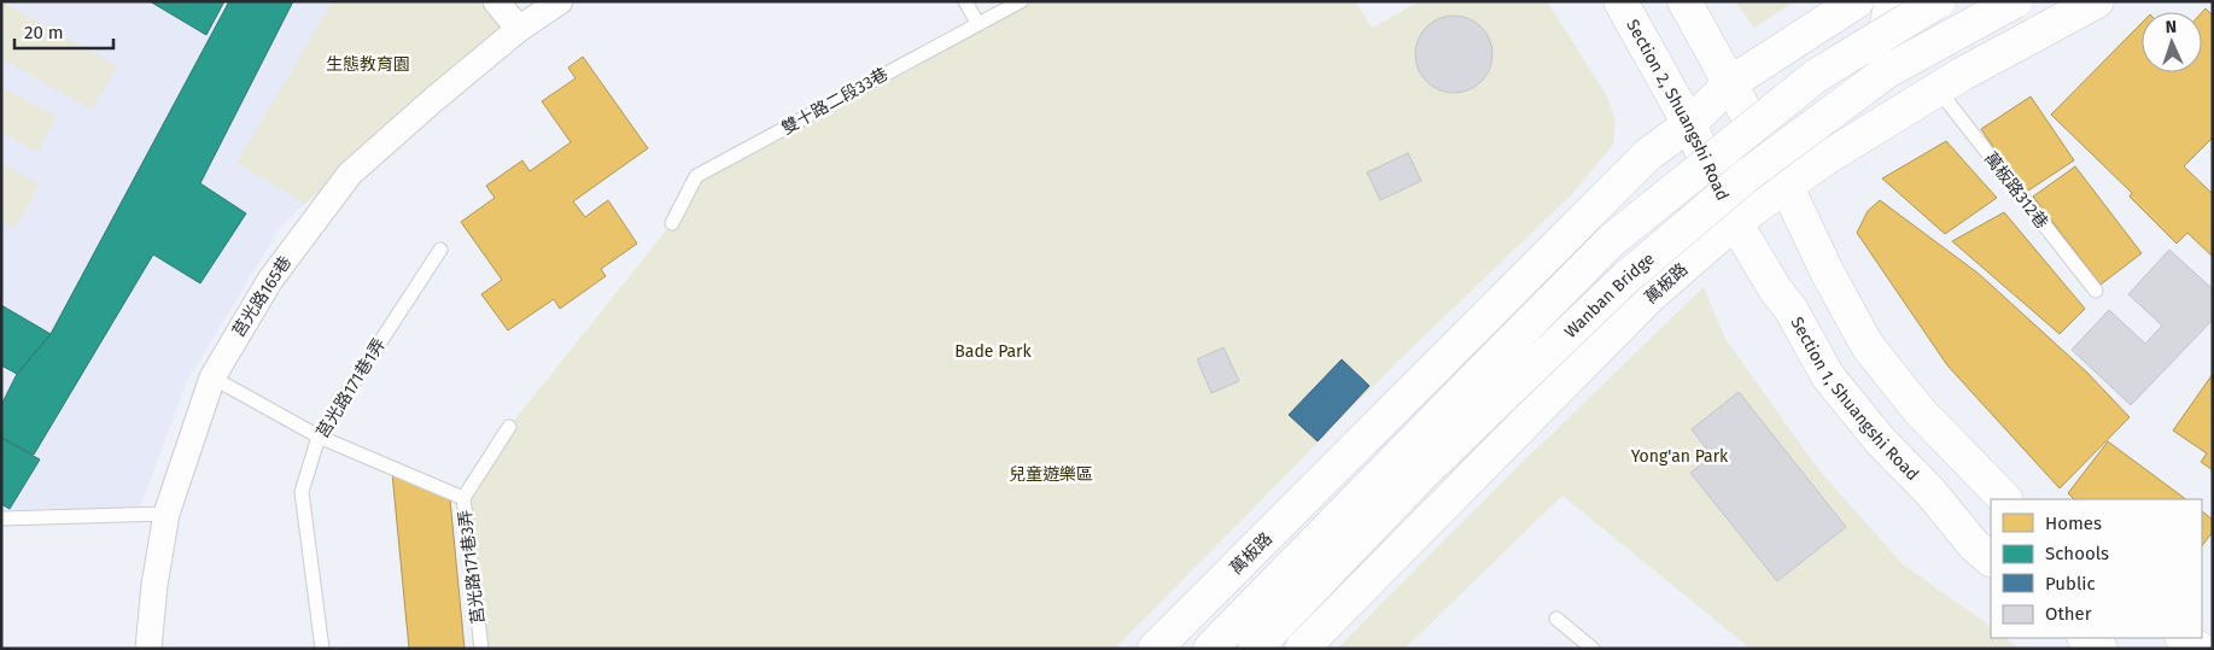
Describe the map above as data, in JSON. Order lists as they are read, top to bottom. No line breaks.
{"streets":{"street":["Section 2, Shuangshi Road","萬板路","Wanban Bridge","莒光路165巷","Section 1, Shuangshi Road"],"lane":["雙十路二段33巷","萬板路312巷","莒光路171巷1弄","莒光路171巷3弄"]},"crossings":[["Section 2, Shuangshi Road","萬板路"],["Section 2, Shuangshi Road","Section 1, Shuangshi Road"],["萬板路312巷","萬板路"],["萬板路","Section 1, Shuangshi Road"]],"parks":["生態教育園","Bade Park","Yong'an Park","兒童遊樂區"],"legend":["Homes","Schools","Public","Other"],"scale_bar":"20 m","north":"top"}
